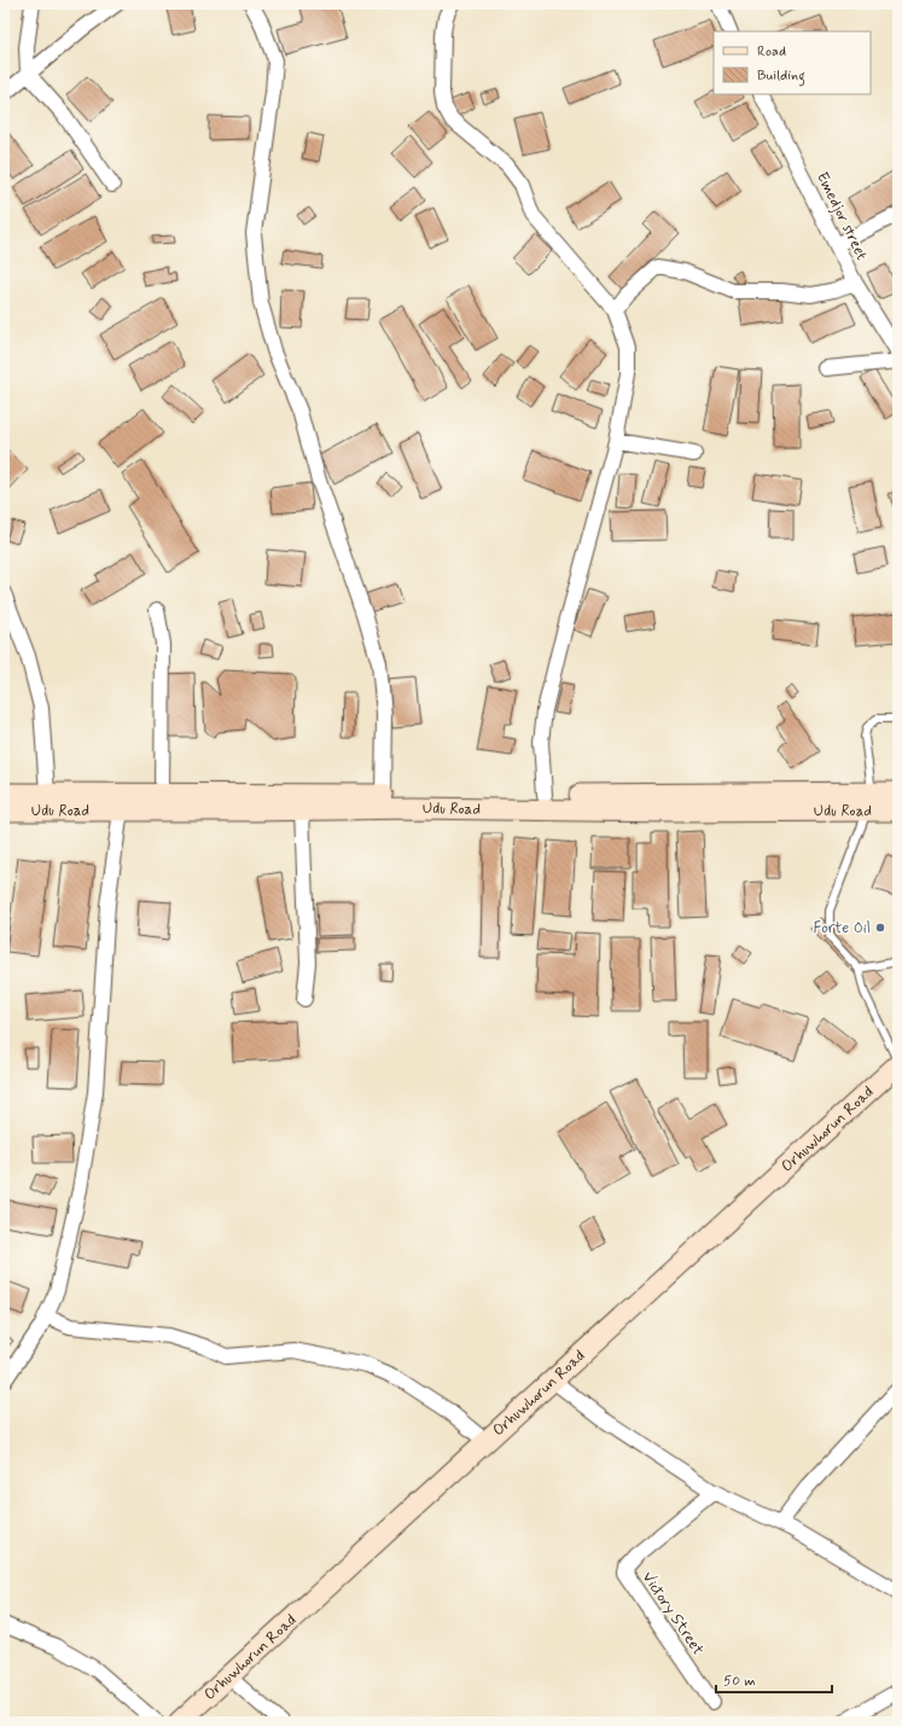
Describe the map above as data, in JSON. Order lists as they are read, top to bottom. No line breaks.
{"streets":{"main road":["Udu Road","Orhuwhorun Road"],"street":["Emedjor street","Victory Street"]},"places":["Forte Oil"],"legend":["Road","Building"],"scale_bar":"50 m"}
